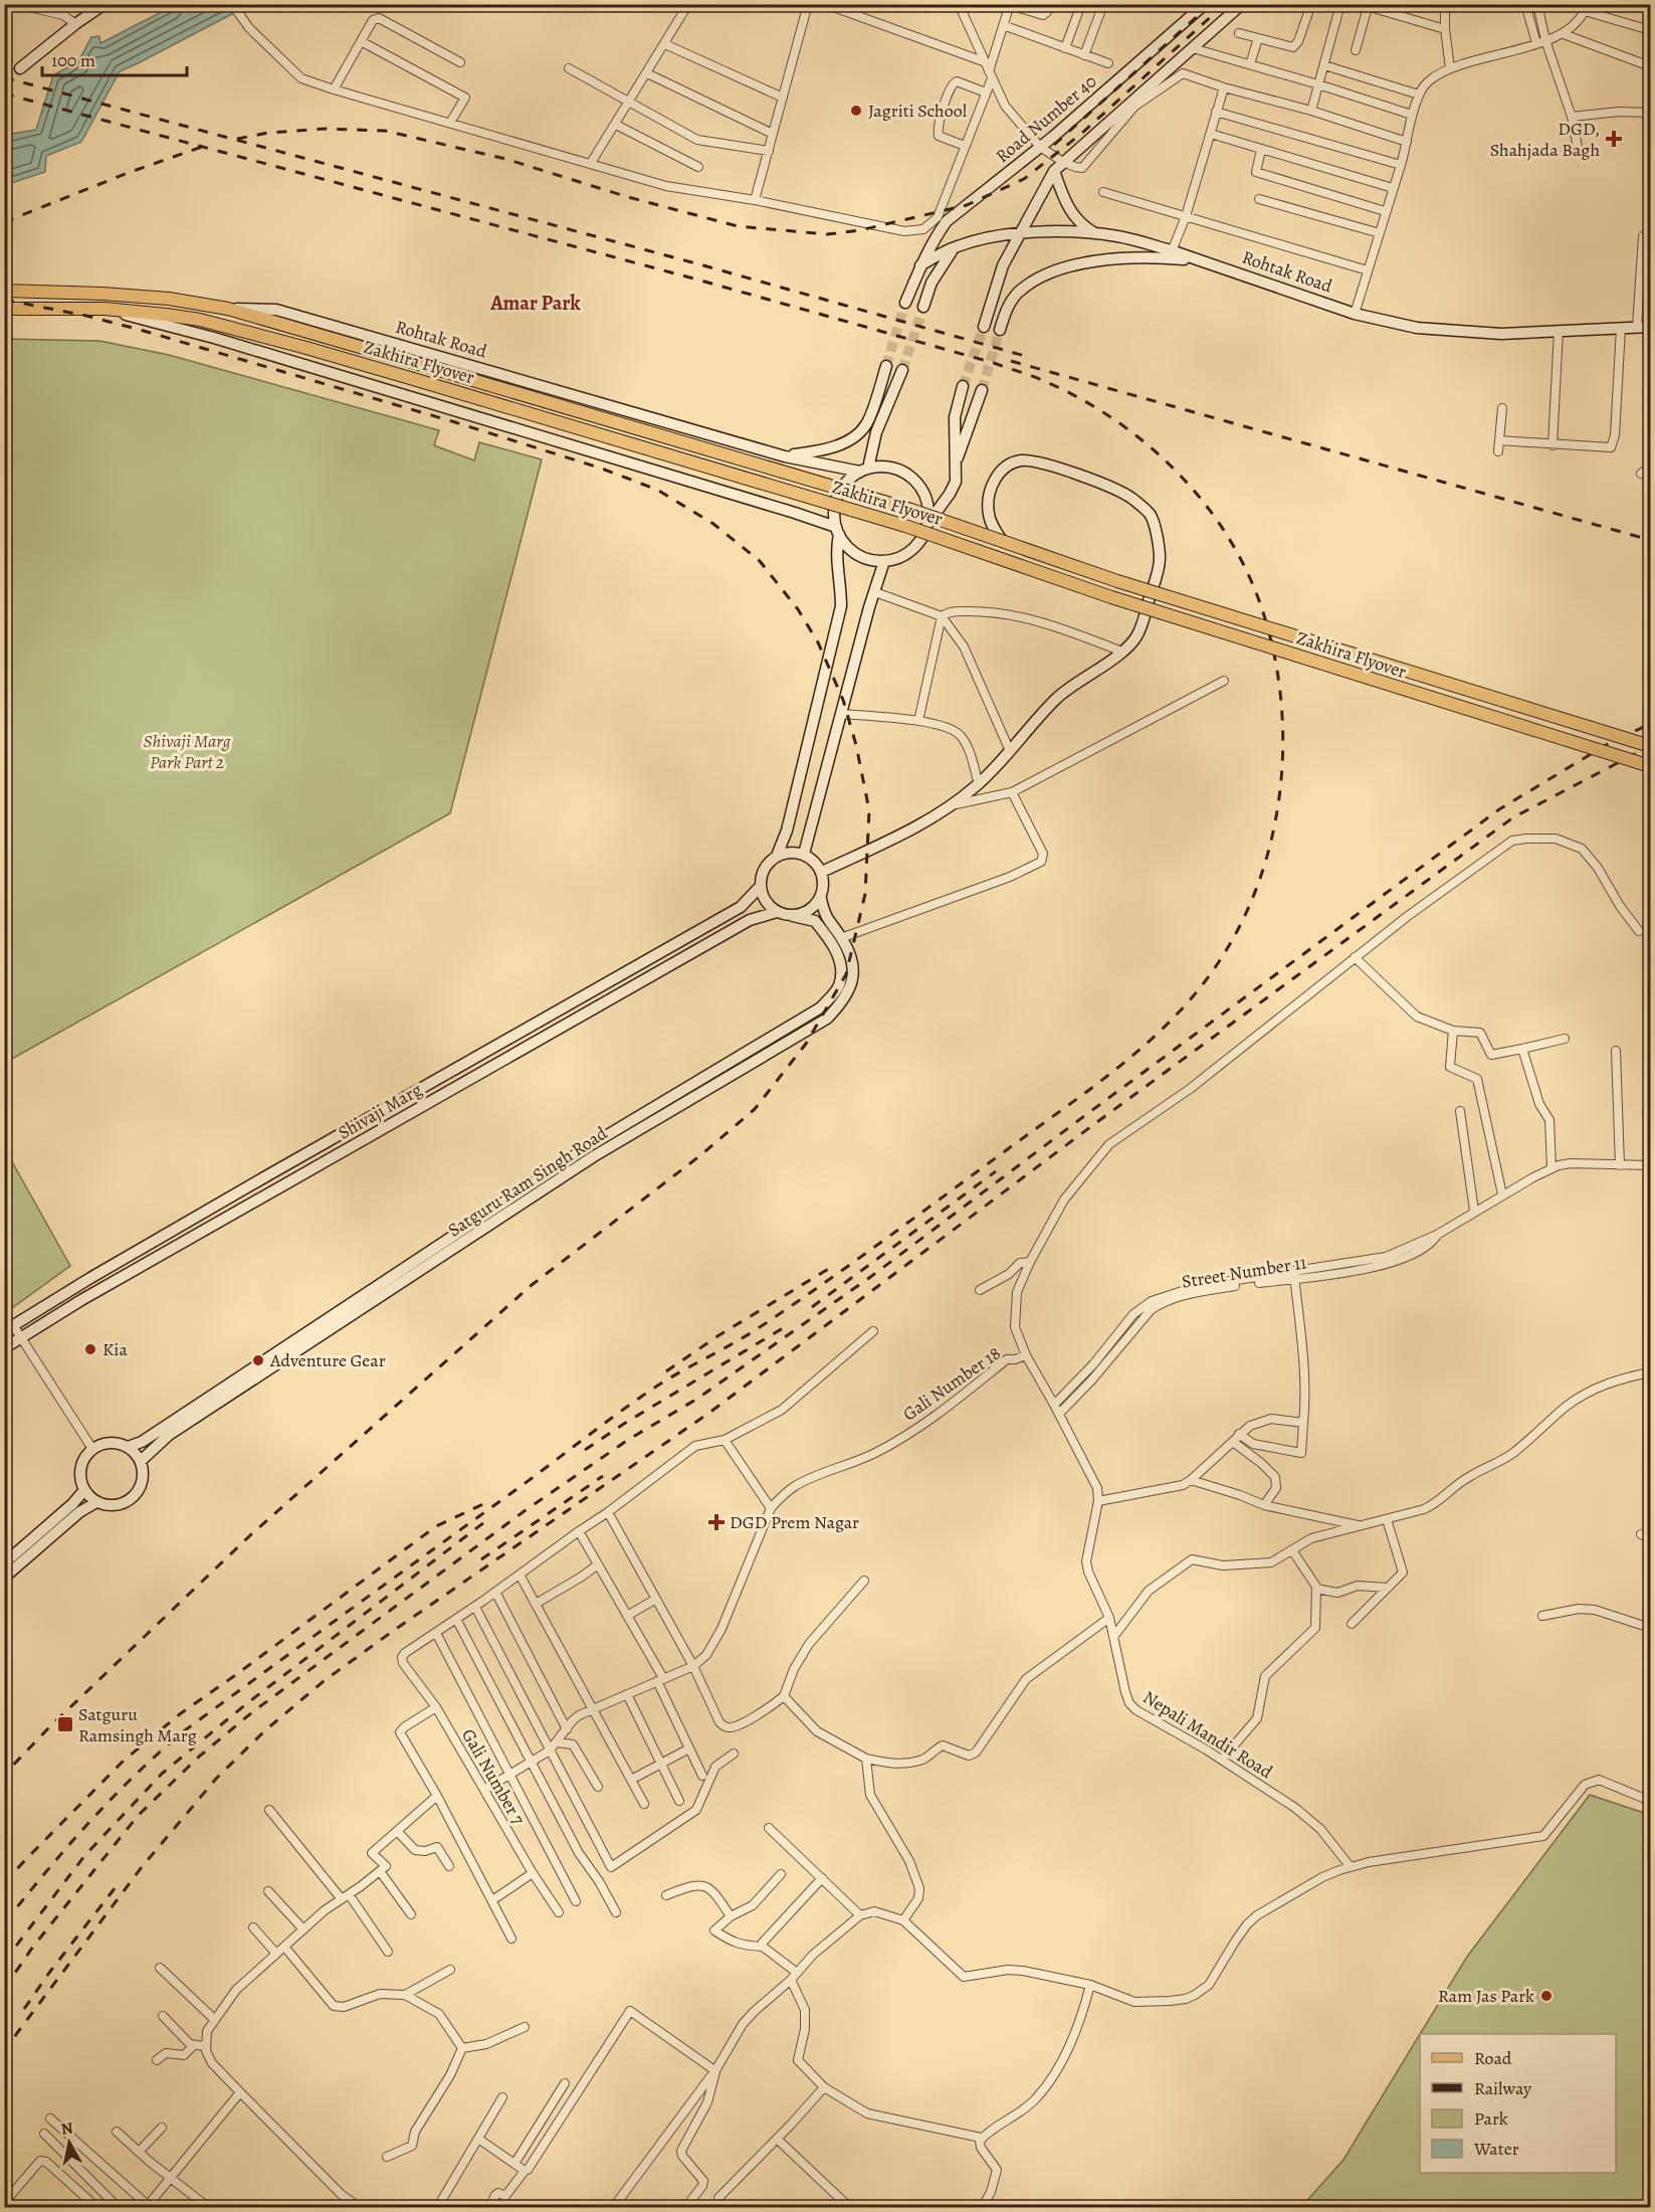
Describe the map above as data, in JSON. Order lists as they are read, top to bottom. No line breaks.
{"streets":{"main road":["Road Number 40","Rohtak Road","Zakhira Flyover","Shivaji Marg","Satguru Ram Singh Road"],"street":["Street Number 11","Gali Number 18","Nepali Mandir Road","Gali Number 7"]},"crossings":[["Road Number 40","Rohtak Road"],["Rohtak Road","Zakhira Flyover"],["Shivaji Marg","Satguru Ram Singh Road"],["Street Number 11","Nepali Mandir Road"],["Gali Number 18","Nepali Mandir Road"]],"districts":["Amar Park"],"parks":["Shivaji Marg Park Part 2"],"places":{"other":["Jagriti School","Kia","Adventure Gear","Ram Jas Park"],"health":["DGD, Shahjada Bagh","DGD Prem Nagar"],"transit":["Satguru Ramsingh Marg"]},"legend":["Road","Railway","Park","Water"],"scale_bar":"100 m","north":"top"}
